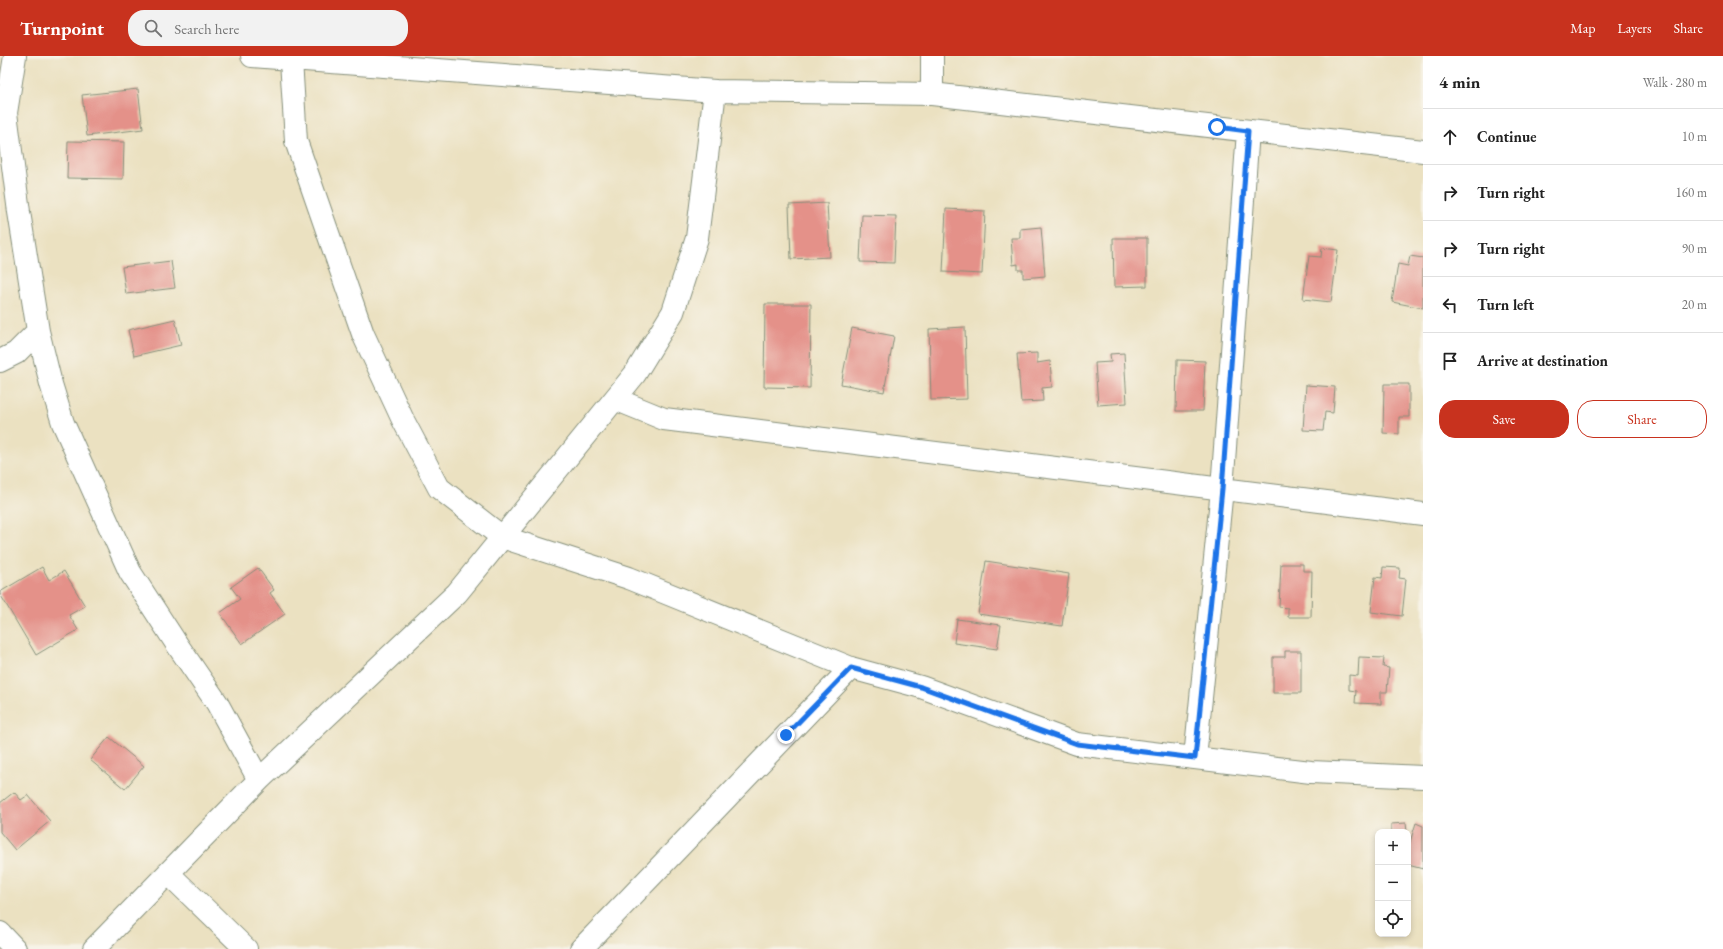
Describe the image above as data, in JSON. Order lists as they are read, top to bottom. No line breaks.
{"page":{"header":"Turnpoint","search":"Search here","nav":["Map","Layers","Share"],"heading":["4 min","Walk · 280 m"],"list":[["Continue","10 m"],["Turn right","160 m"],["Turn right","90 m"],["Turn left","20 m"],"Arrive at destination"],"buttons":["Save","Share"],"map_buttons":["+","−"]}}
